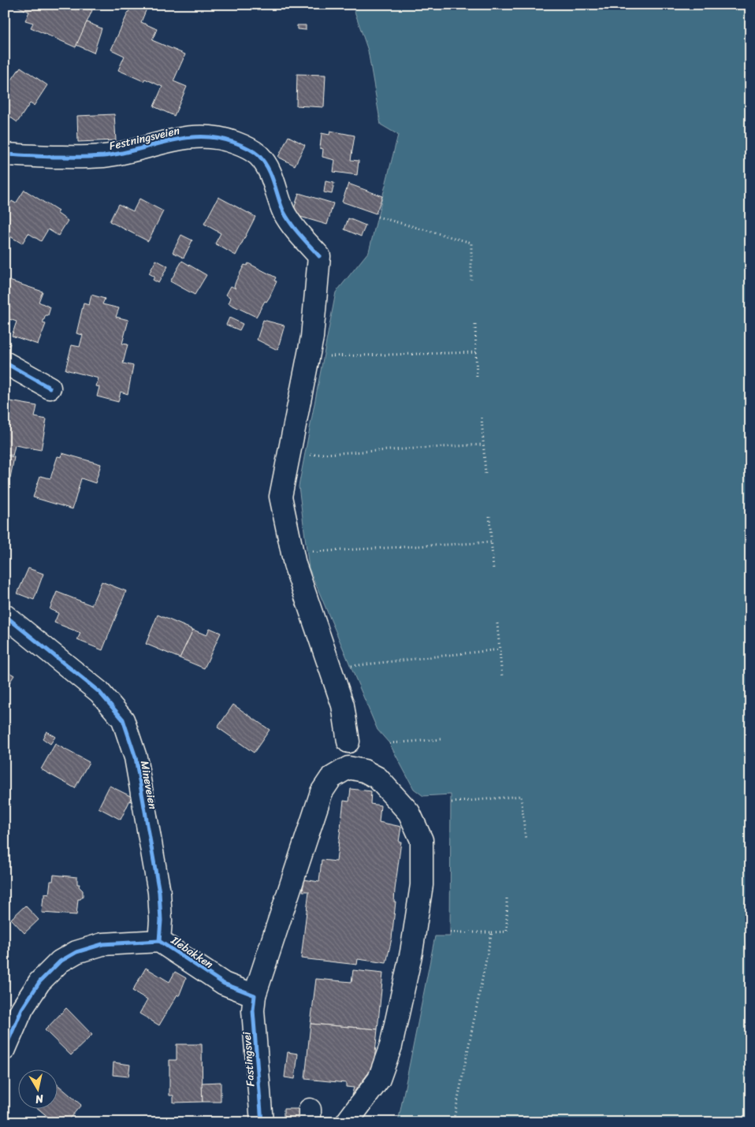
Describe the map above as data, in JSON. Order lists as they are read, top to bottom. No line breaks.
{"streets":{"street":["Festningsveien","Mineveien","Ilebakken","Fastingsvei"]},"crossings":[["Mineveien","Ilebakken"],["Ilebakken","Fastingsvei"]],"north":"bottom"}
